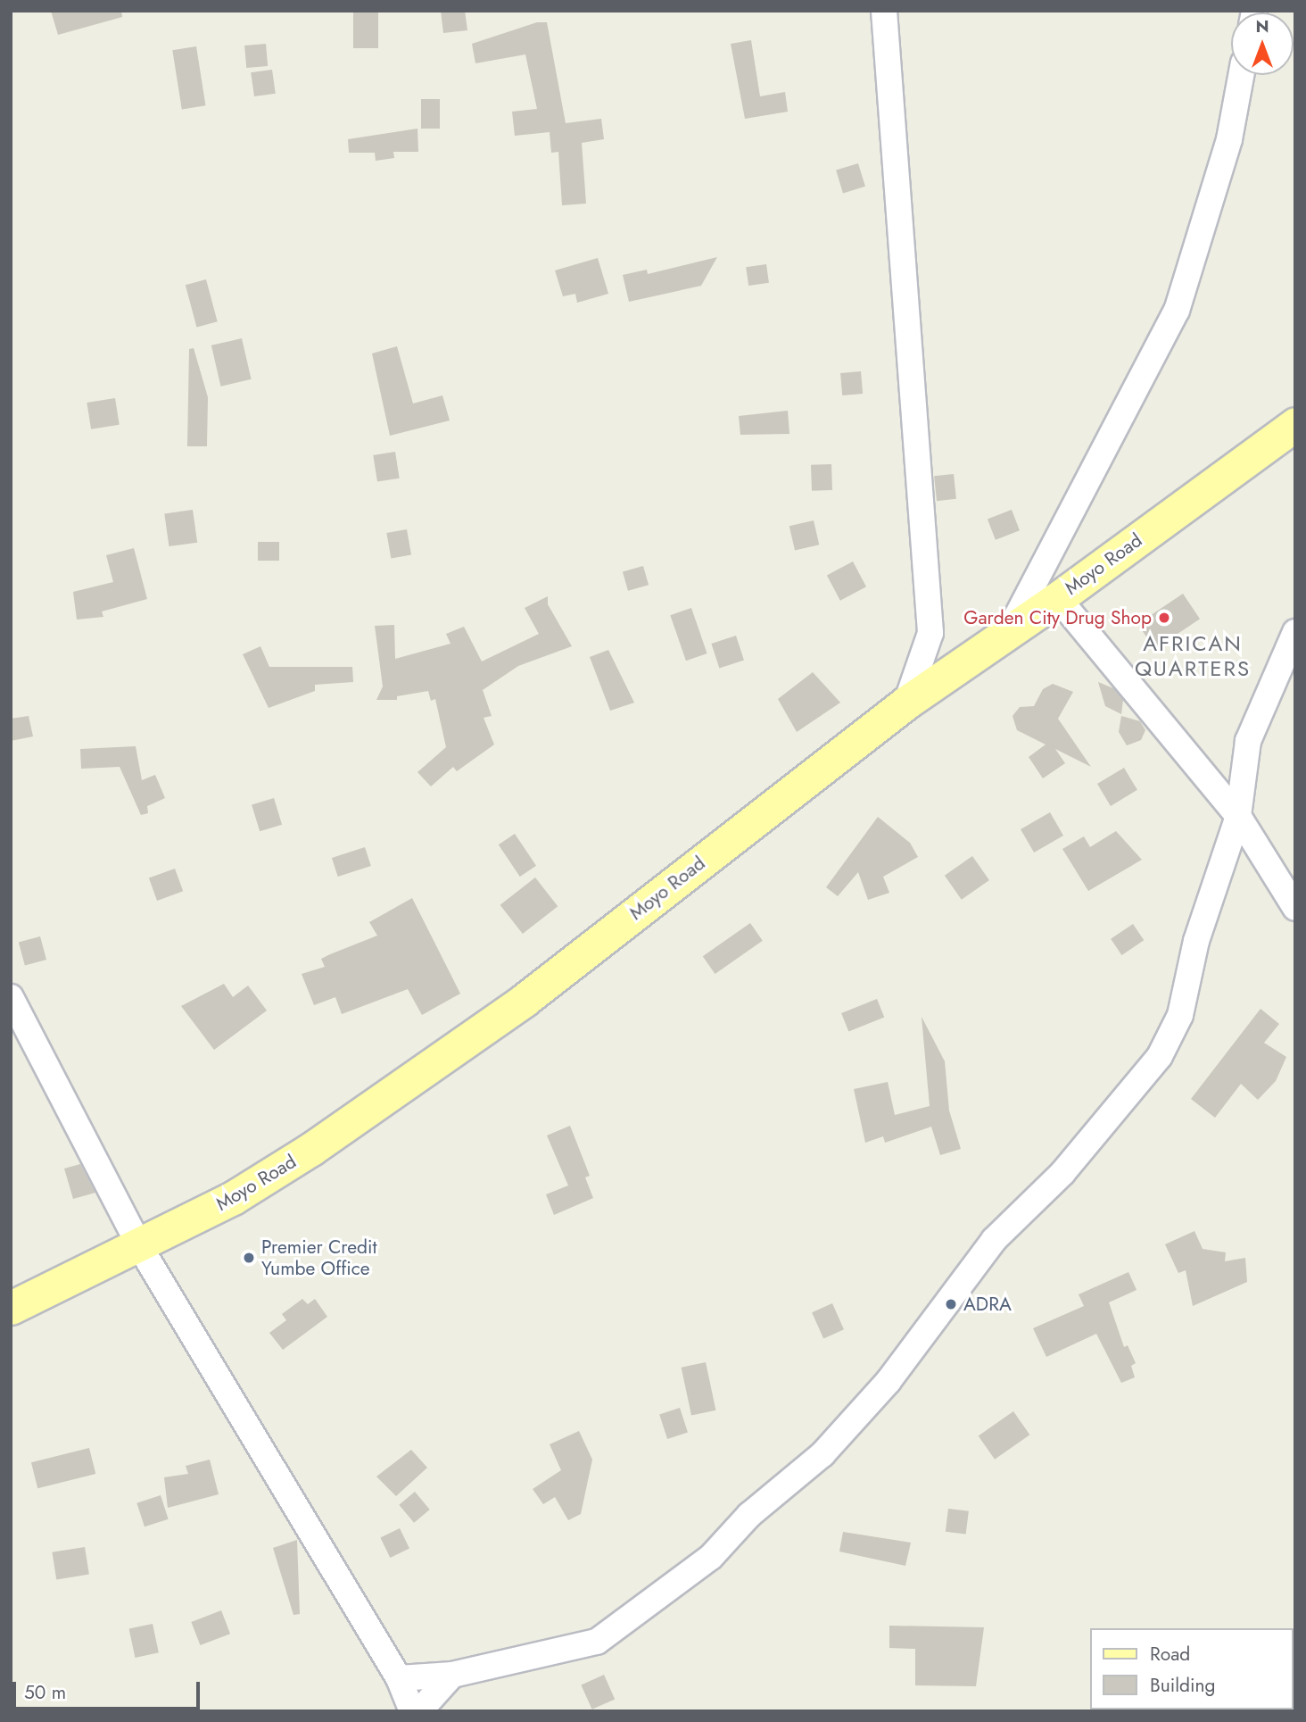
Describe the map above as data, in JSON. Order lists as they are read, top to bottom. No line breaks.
{"streets":{"main road":["Moyo Road"]},"districts":["AFRICAN QUARTERS"],"places":["Garden City Drug Shop","Premier Credit Yumbe Office","ADRA"],"legend":["Road","Building"],"scale_bar":"50 m","north":"top"}
